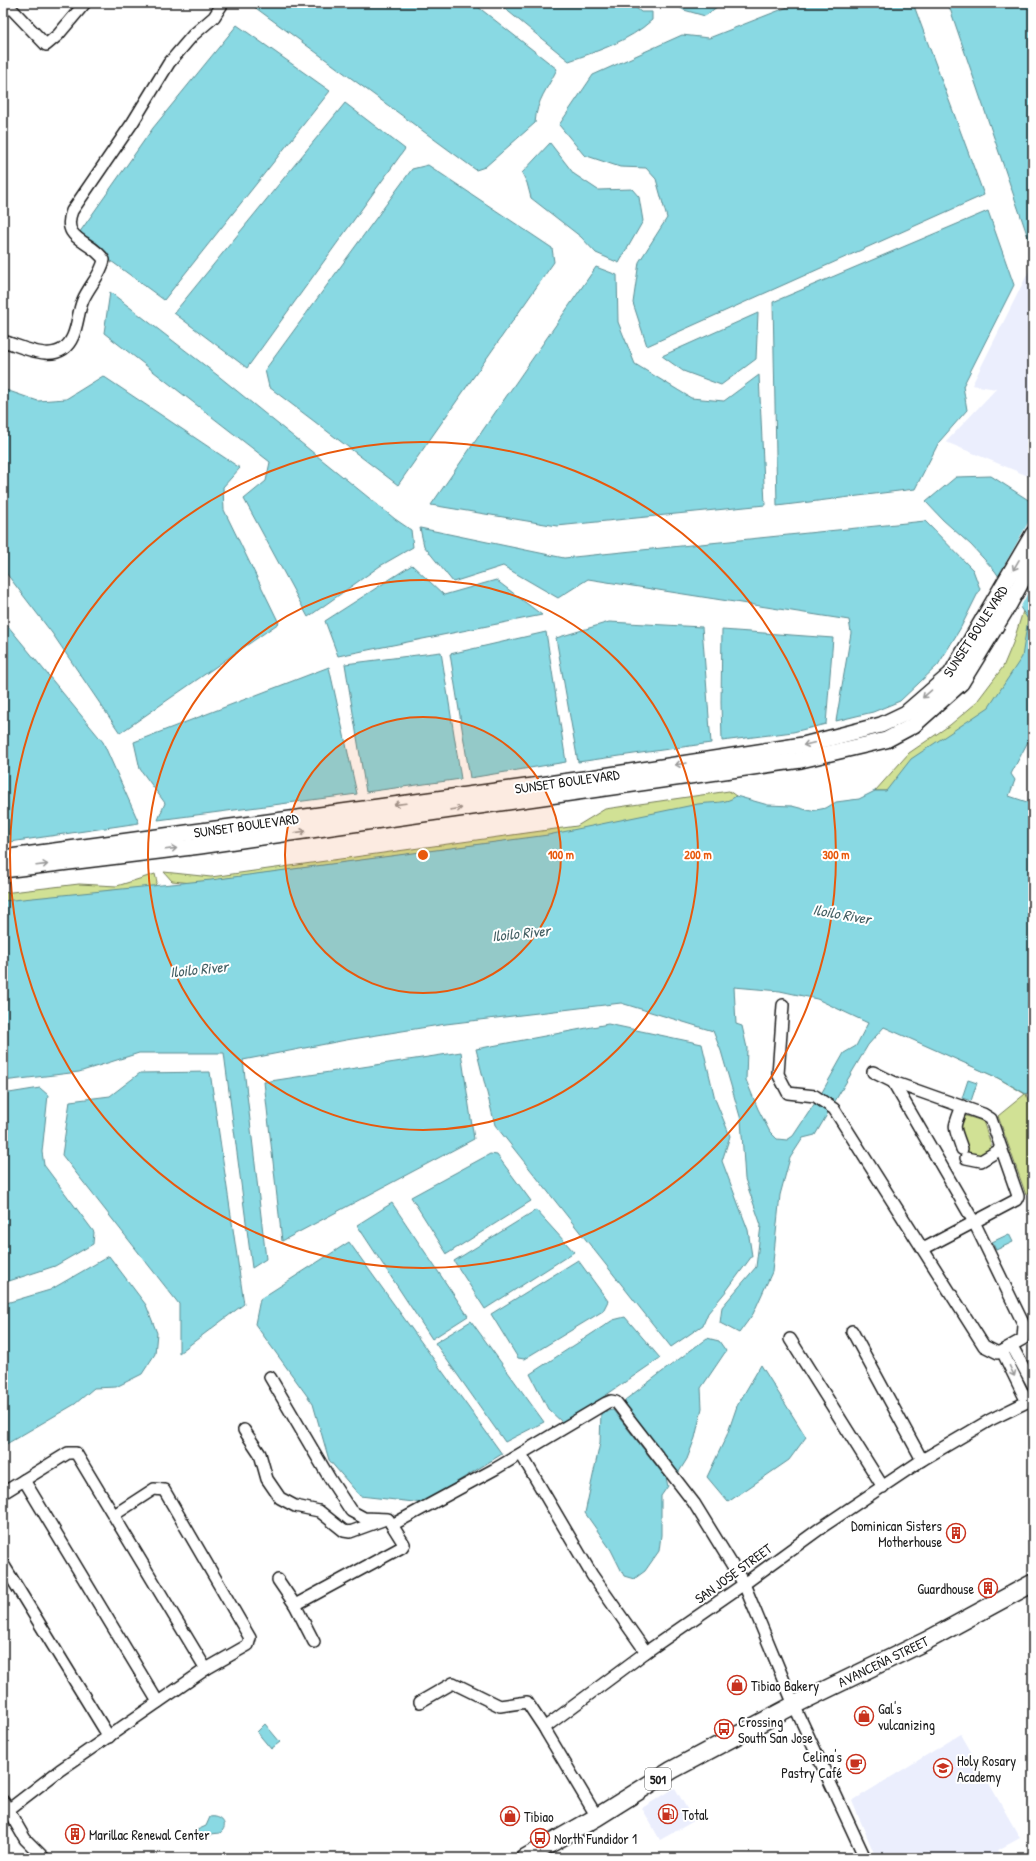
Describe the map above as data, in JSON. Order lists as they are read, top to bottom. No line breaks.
{"streets":{"main road":["SUNSET BOULEVARD","AVANCEÑA STREET","501"],"street":["SAN JOSE STREET"]},"water":["Iloilo River"],"places":{"building":["Dominican Sisters Motherhouse","Guardhouse","Marillac Renewal Center"],"shop":["Tibiao Bakery","Gal's vulcanizing","Tibiao"],"bus stop":["Crossing South San Jose","North Fundidor 1"],"cafe":["Celina's Pastry Café"],"school or university":["Holy Rosary Academy"],"fuel station":["Total"]},"rings":["100 m","200 m","300 m"]}
